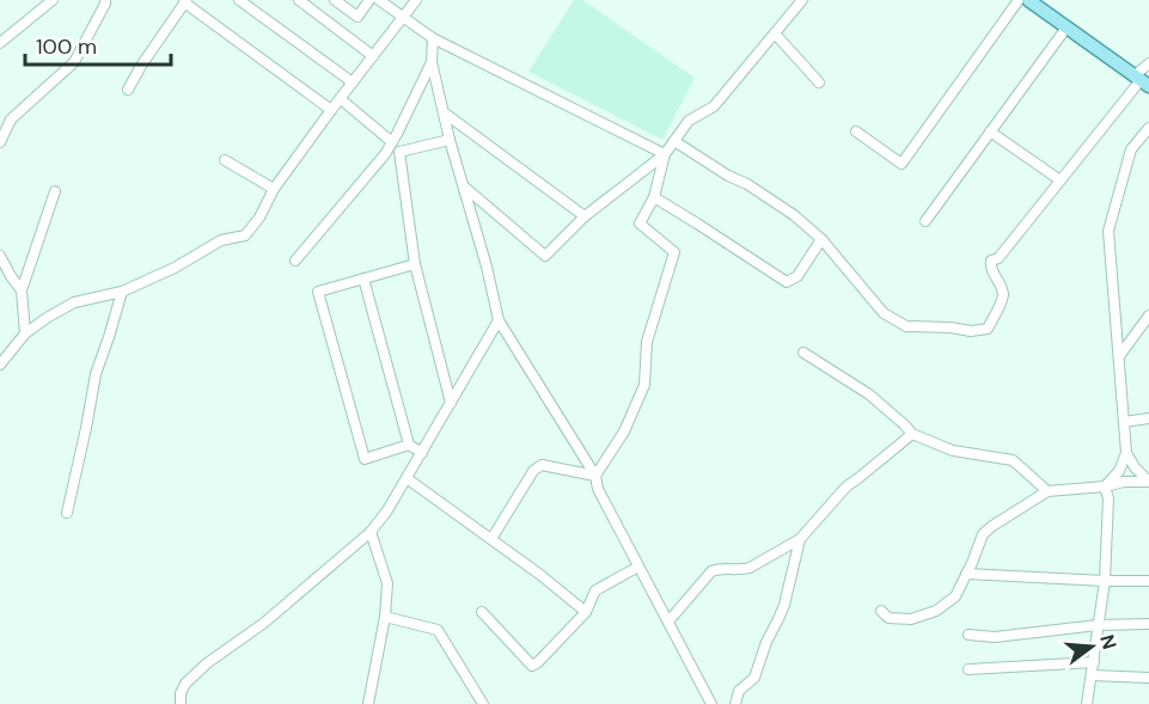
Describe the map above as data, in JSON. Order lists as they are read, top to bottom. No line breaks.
{"scale_bar":"100 m","north":"right"}
